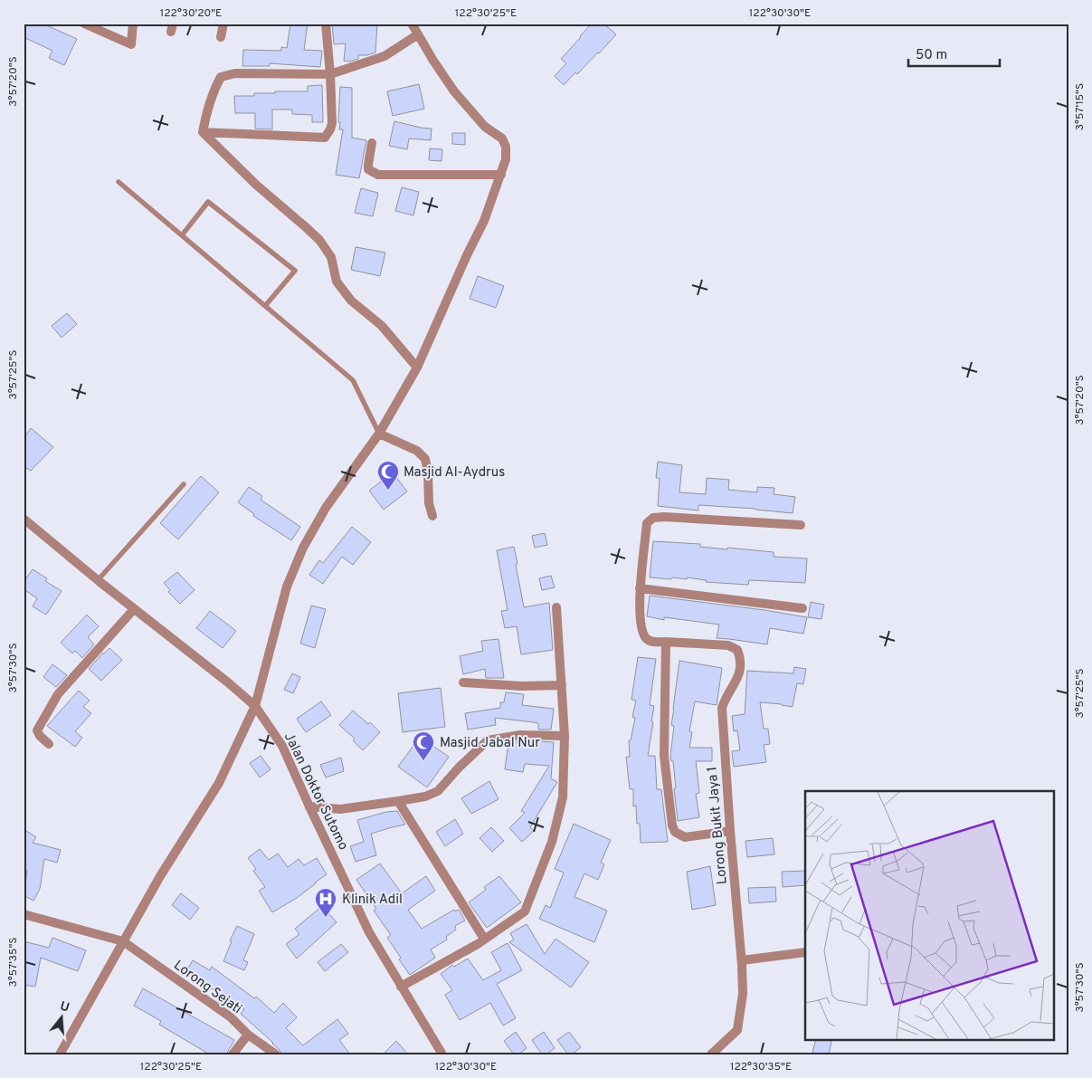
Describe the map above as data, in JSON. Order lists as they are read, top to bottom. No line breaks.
{"streets":{"street":["Jalan Doktor Sutomo","Lorong Bukit Jaya 1","Lorong Sejati"]},"places":{"mosque":["Masjid Al-Aydrus","Masjid Jabal Nur"],"hospital":["Klinik Adil"]},"scale_bar":"50 m","north":"top","coordinates":["122°30'20\"E","122°30'25\"E","122°30'30\"E","3°57'20\"S","3°57'15\"S","3°57'25\"S","3°57'30\"S","3°57'35\"S","122°30'35\"E"]}
